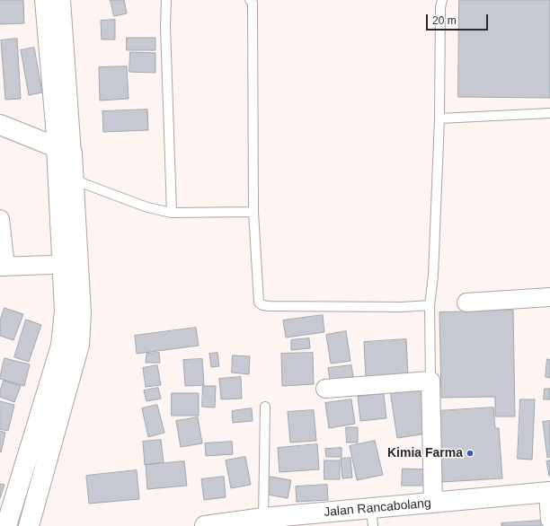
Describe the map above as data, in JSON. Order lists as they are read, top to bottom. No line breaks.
{"streets":{"street":["Jalan Rancabolang"]},"places":["Kimia Farma"],"scale_bar":"20 m"}
